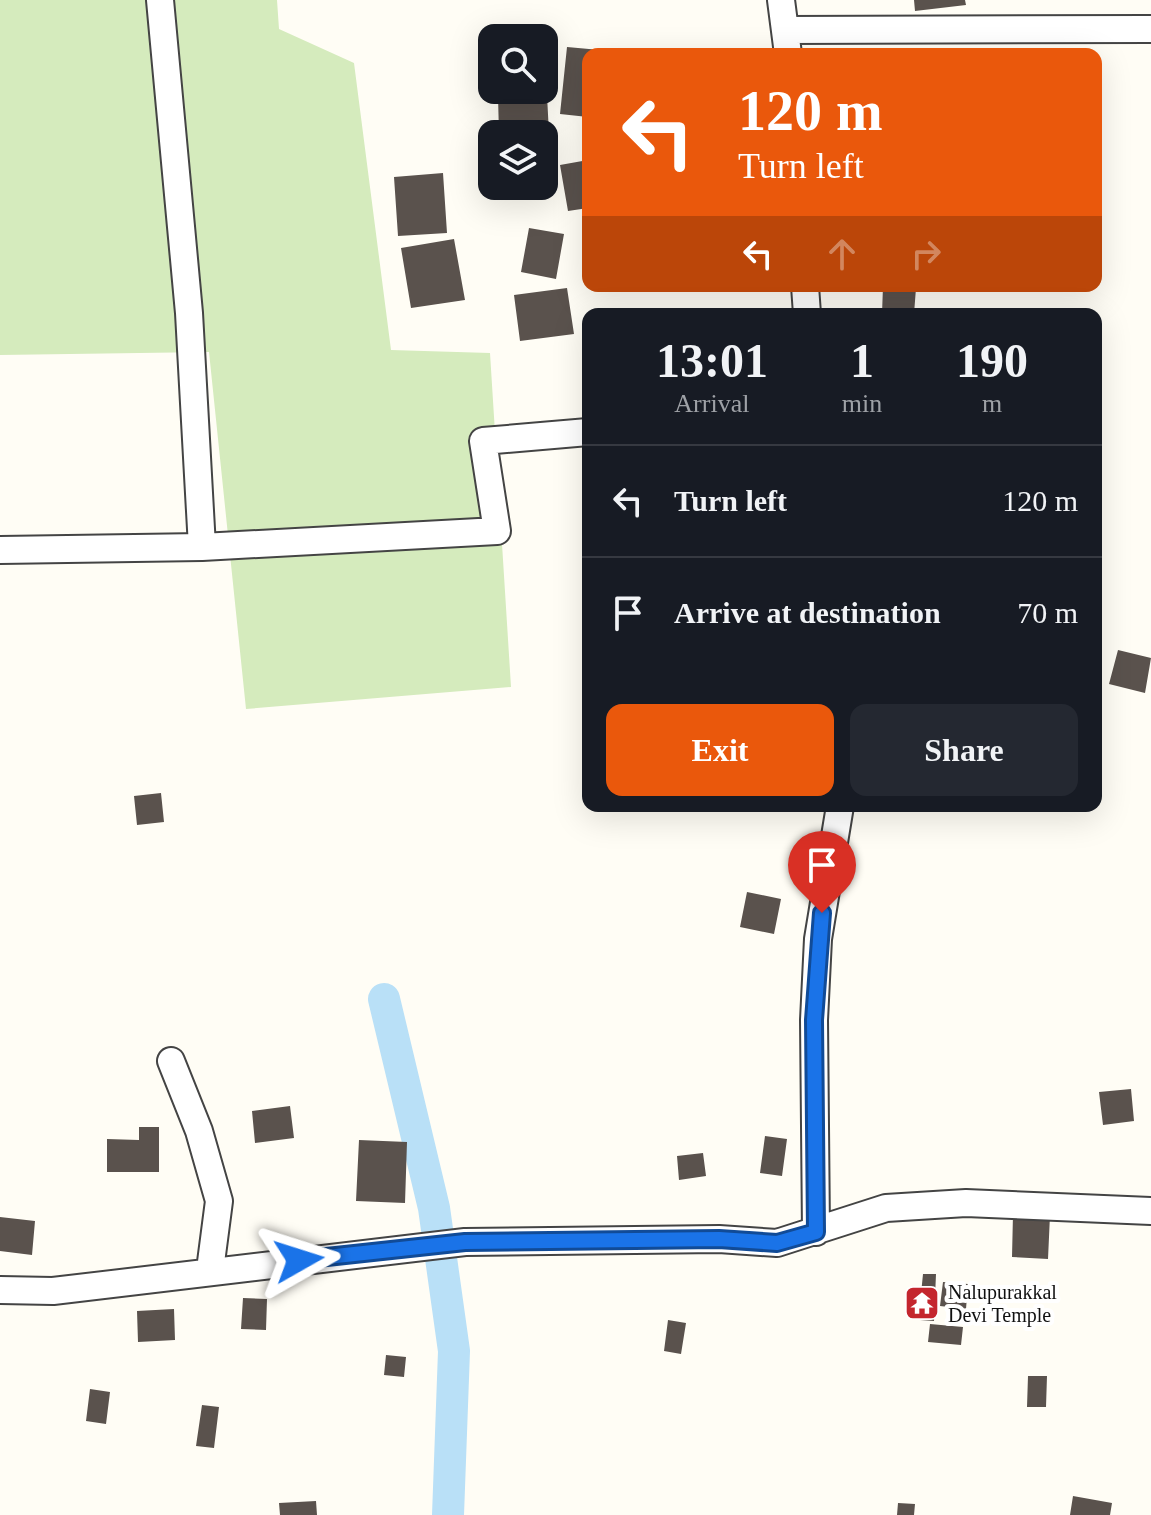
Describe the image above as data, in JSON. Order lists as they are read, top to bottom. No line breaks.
{"places":{"temple":["Nalupurakkal Devi Temple"]},"page":{"turn":["120 m","Turn left"],"eta":["13:01","Arrival","1","min","190","m"],"list":[{"name":"Turn left","value":"120 m"},{"name":"Arrive at destination","value":"70 m"}],"buttons":["Exit","Share"]}}
